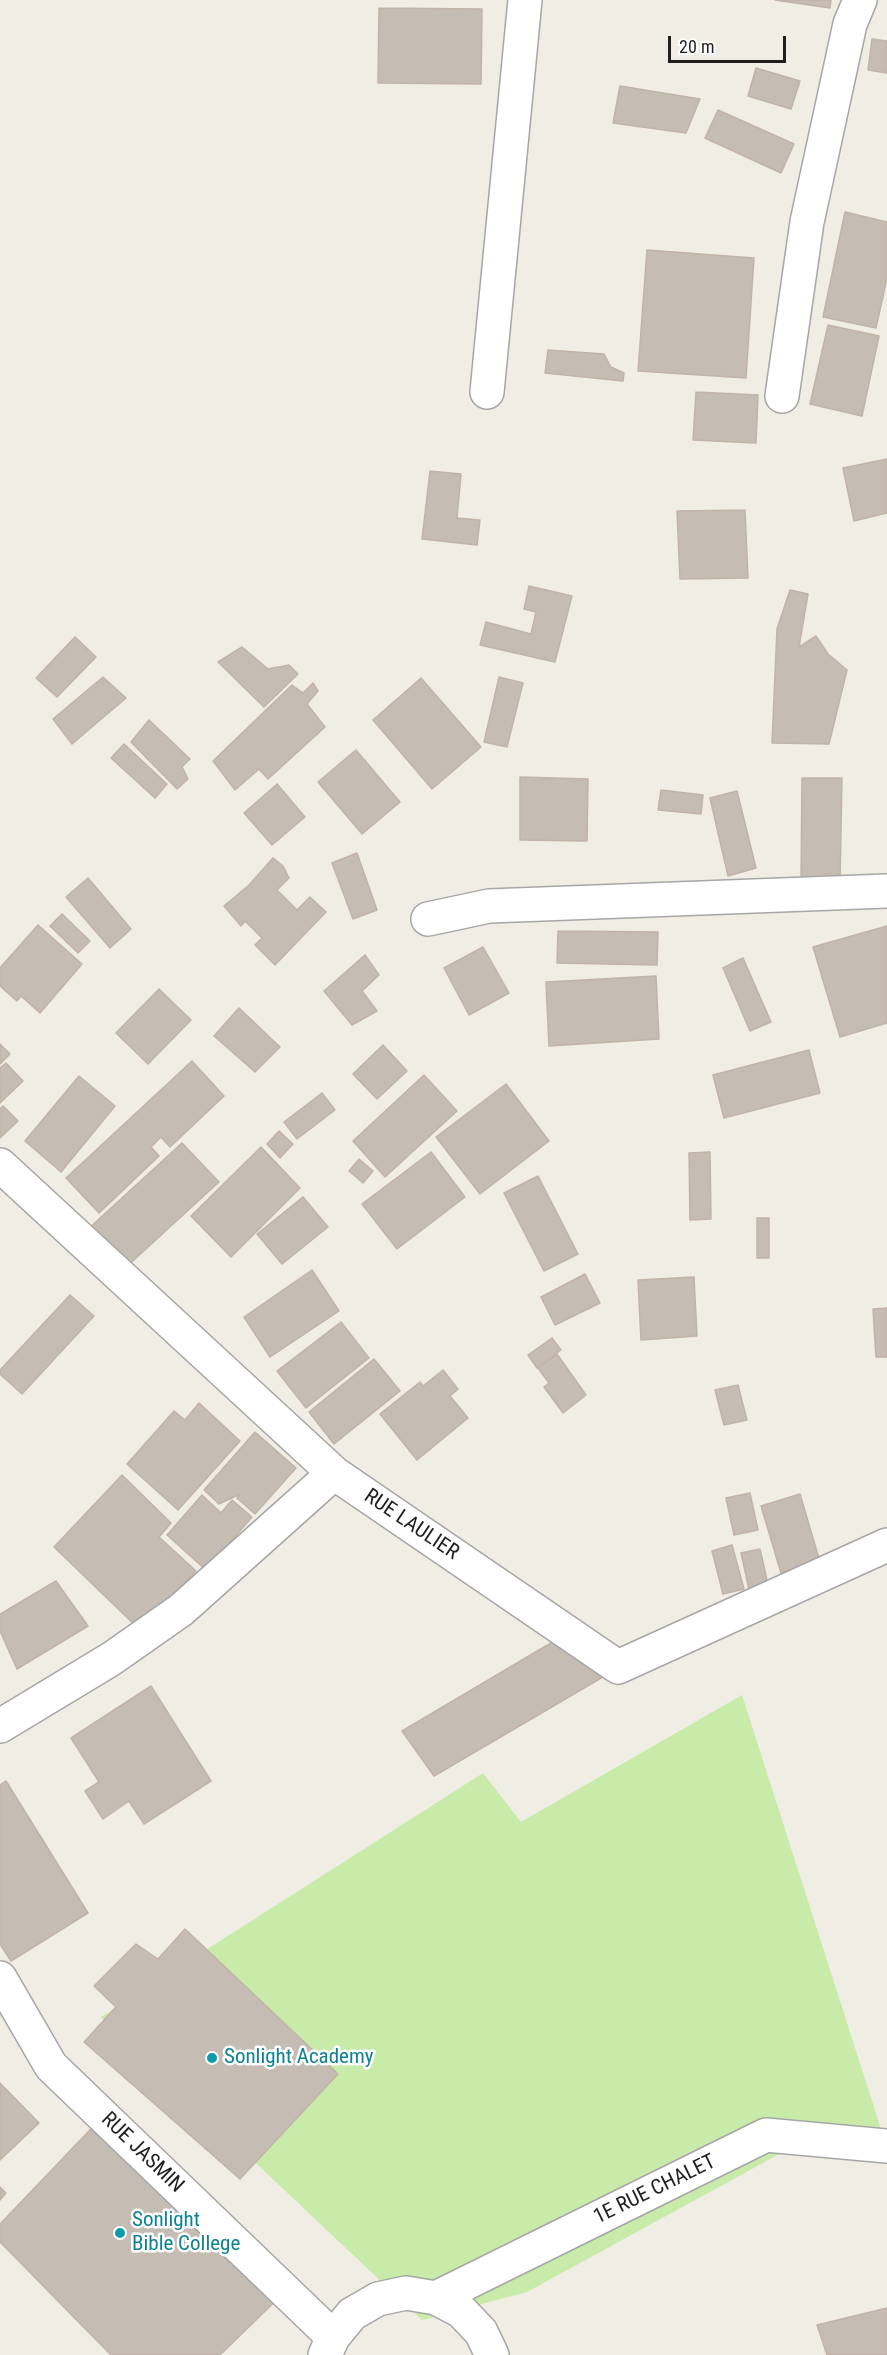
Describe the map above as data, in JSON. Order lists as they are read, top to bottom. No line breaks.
{"streets":{"street":["RUE LAULIER","RUE JASMIN","1E RUE CHALET"]},"places":["Sonlight Academy","Sonlight Bible College"],"scale_bar":"20 m"}
